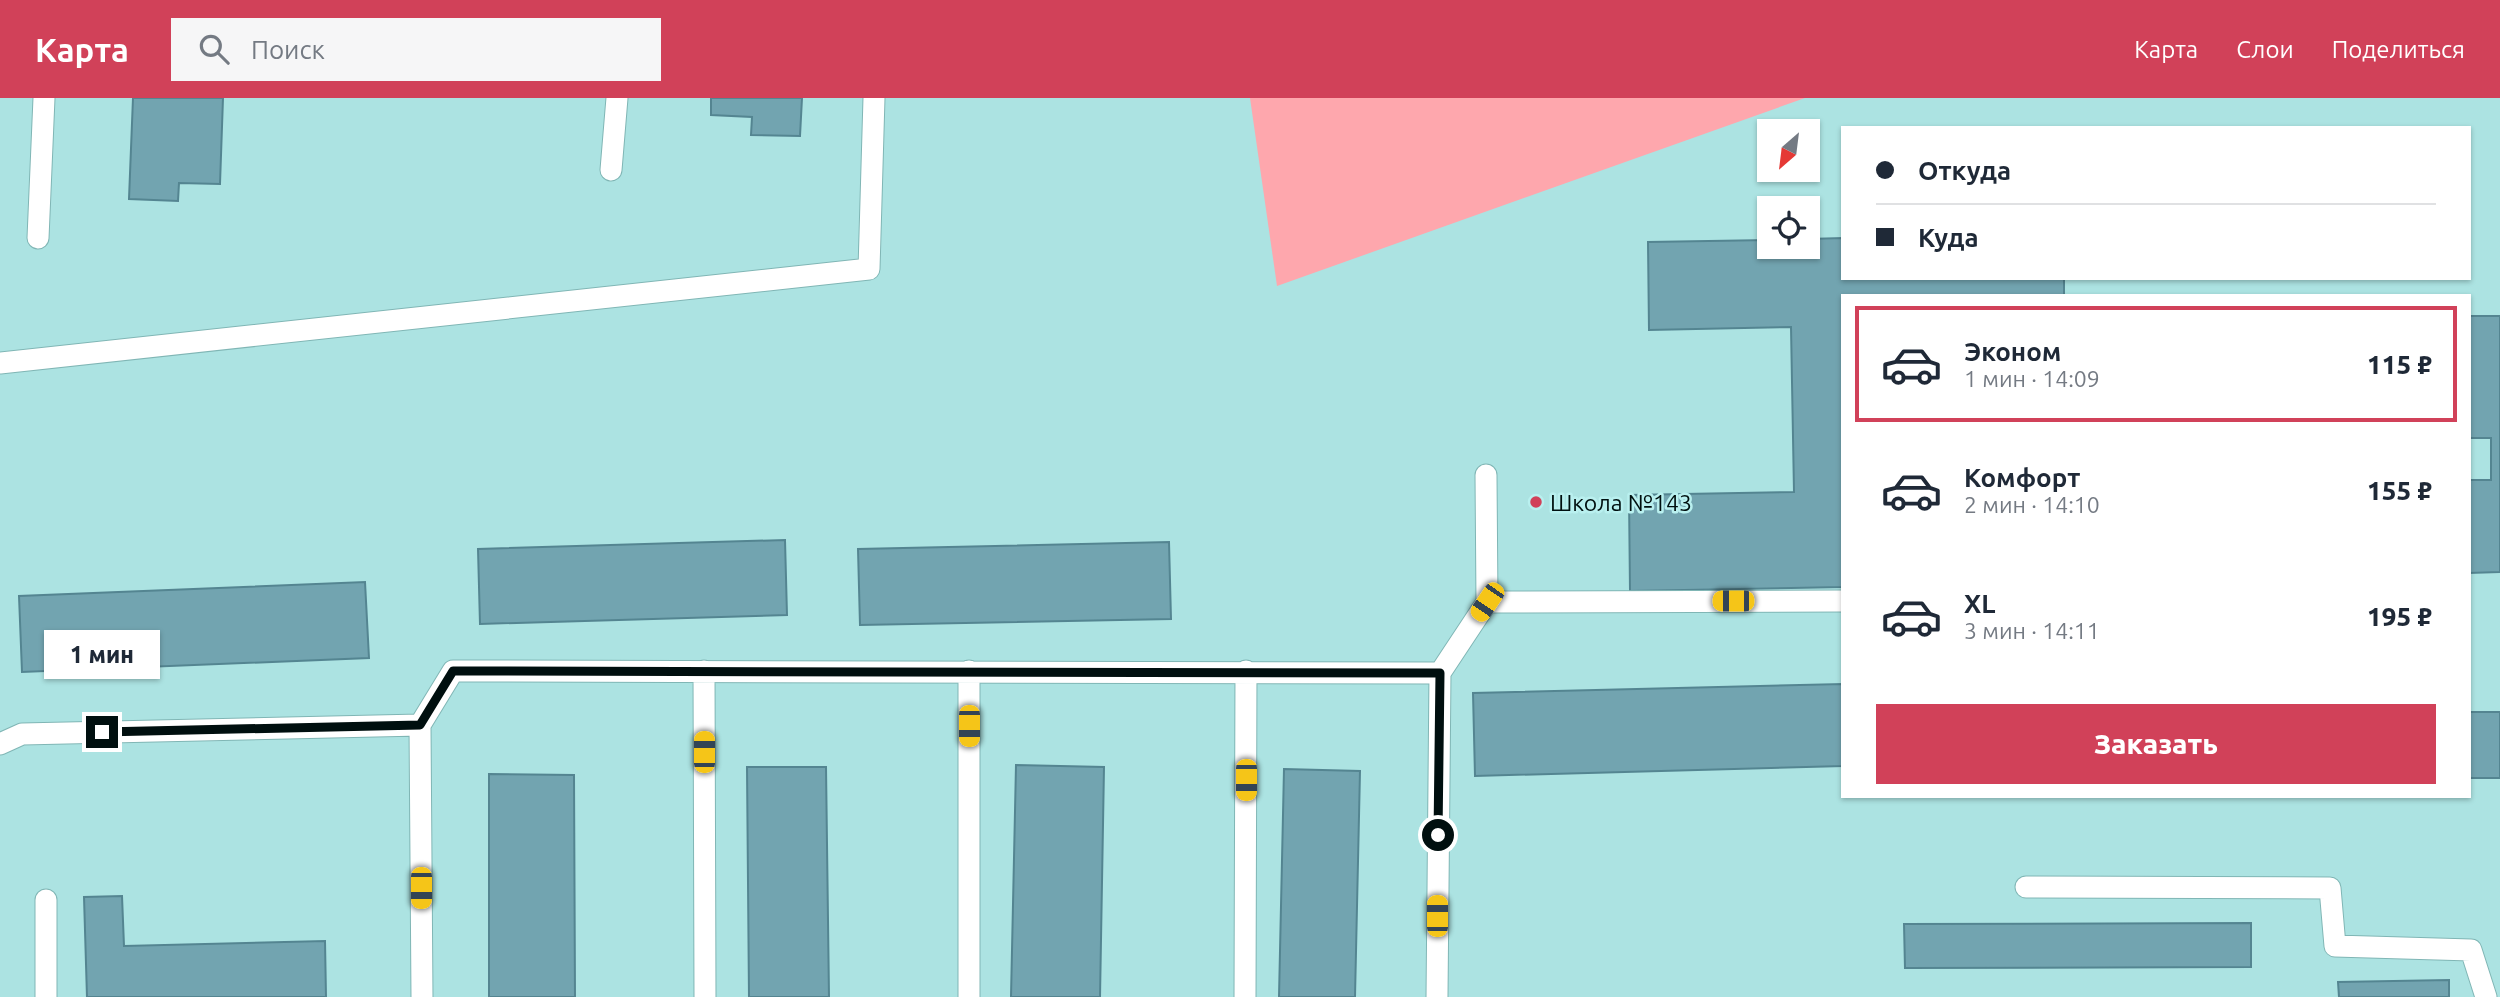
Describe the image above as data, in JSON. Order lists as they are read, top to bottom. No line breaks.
{"places":["Школа №143"],"north":"bottom left","page":{"header":"Карта","search":"Поиск","nav":["Карта","Слои","Поделиться"],"banner":["Откуда","Куда"],"list":[{"name":"Эконом","note":"1 мин · 14:09","value":"115 ₽"},{"name":"Комфорт","note":"2 мин · 14:10","value":"155 ₽"},{"name":"XL","note":"3 мин · 14:11","value":"195 ₽"}],"bubble":"1 мин","buttons":"Заказать"}}
